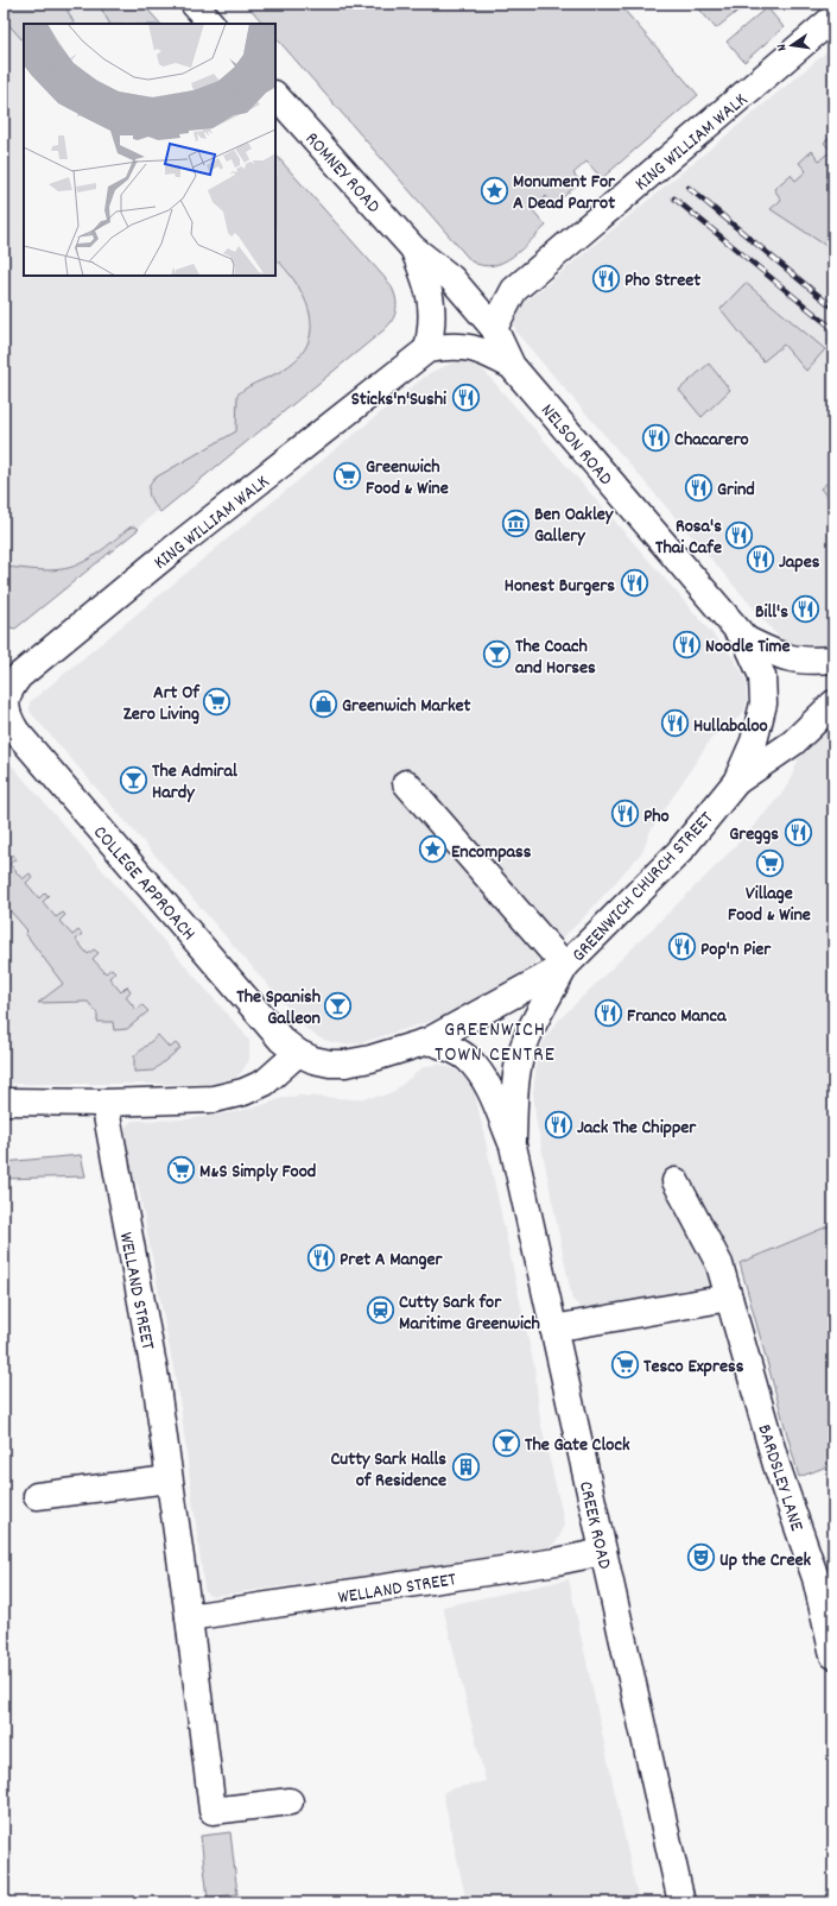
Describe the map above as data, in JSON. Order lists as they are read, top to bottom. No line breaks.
{"streets":{"main road":["KING WILLIAM WALK","ROMNEY ROAD","NELSON ROAD","COLLEGE APPROACH","GREENWICH CHURCH STREET","WELLAND STREET","BARDSLEY LANE","CREEK ROAD"]},"crossings":[["KING WILLIAM WALK","NELSON ROAD"],["KING WILLIAM WALK","COLLEGE APPROACH"],["ROMNEY ROAD","NELSON ROAD"],["NELSON ROAD","GREENWICH CHURCH STREET"],["COLLEGE APPROACH","GREENWICH CHURCH STREET"],["GREENWICH CHURCH STREET","CREEK ROAD"],["WELLAND STREET","CREEK ROAD"]],"districts":["GREENWICH TOWN CENTRE"],"places":{"place":["Monument For A Dead Parrot","Encompass"],"restaurant":["Pho Street","Sticks'n'Sushi","Chacarero","Grind","Rosa's Thai Cafe","Japes","Honest Burgers","Bill's","Noodle Time","Hullabaloo","Pho","Greggs","Pop'n Pier","Franco Manca","Jack The Chipper","Pret A Manger"],"supermarket":["Greenwich Food & Wine","Art Of Zero Living","Village Food & Wine","M&S Simply Food","Tesco Express"],"museum":["Ben Oakley Gallery"],"bar":["The Coach and Horses","The Admiral Hardy","The Spanish Galleon","The Gate Clock"],"shop":["Greenwich Market"],"station":["Cutty Sark for Maritime Greenwich"],"building":["Cutty Sark Halls of Residence"],"theatre":["Up the Creek"]},"north":"left"}
